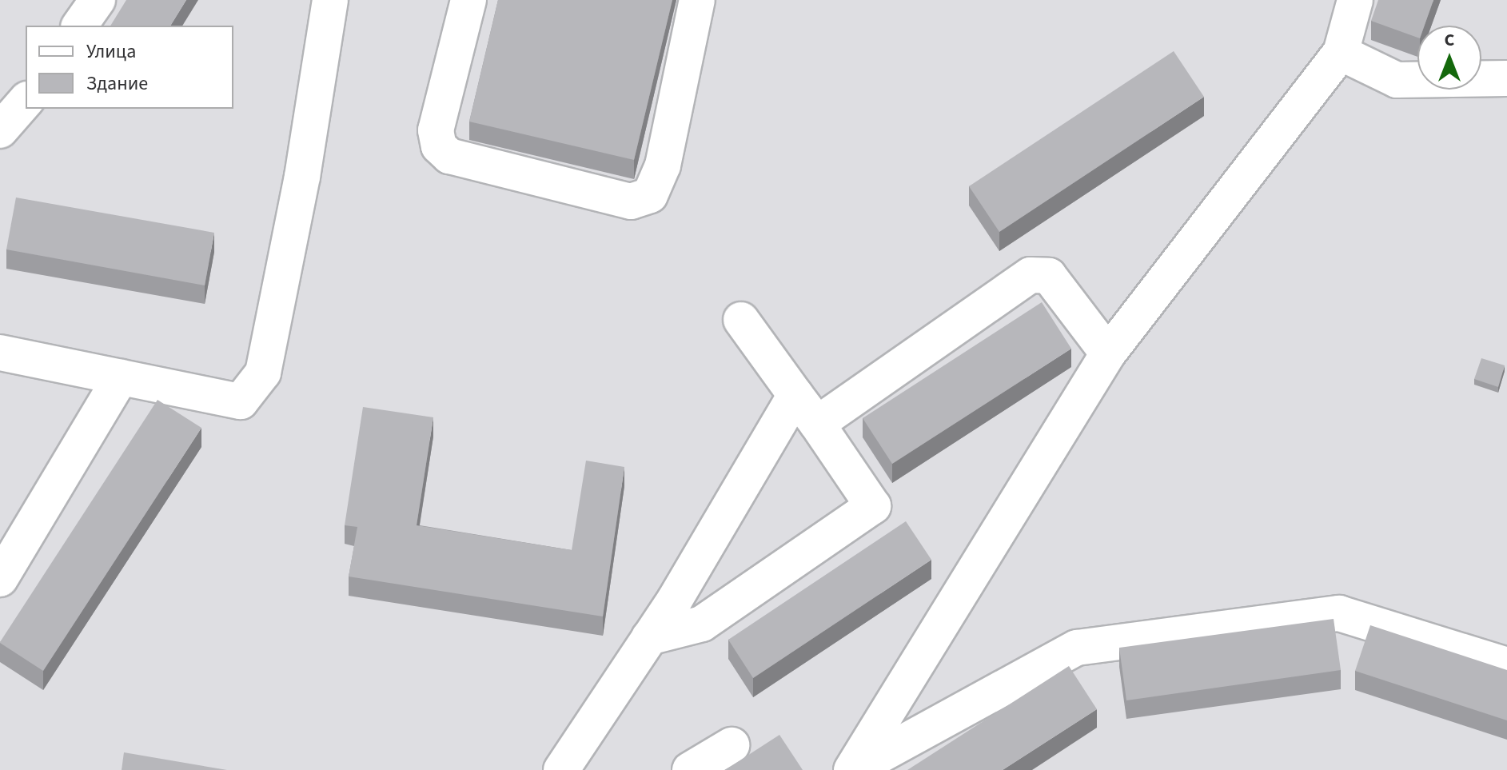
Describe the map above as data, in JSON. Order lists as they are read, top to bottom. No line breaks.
{"legend":["Улица","Здание"],"north":"top"}
